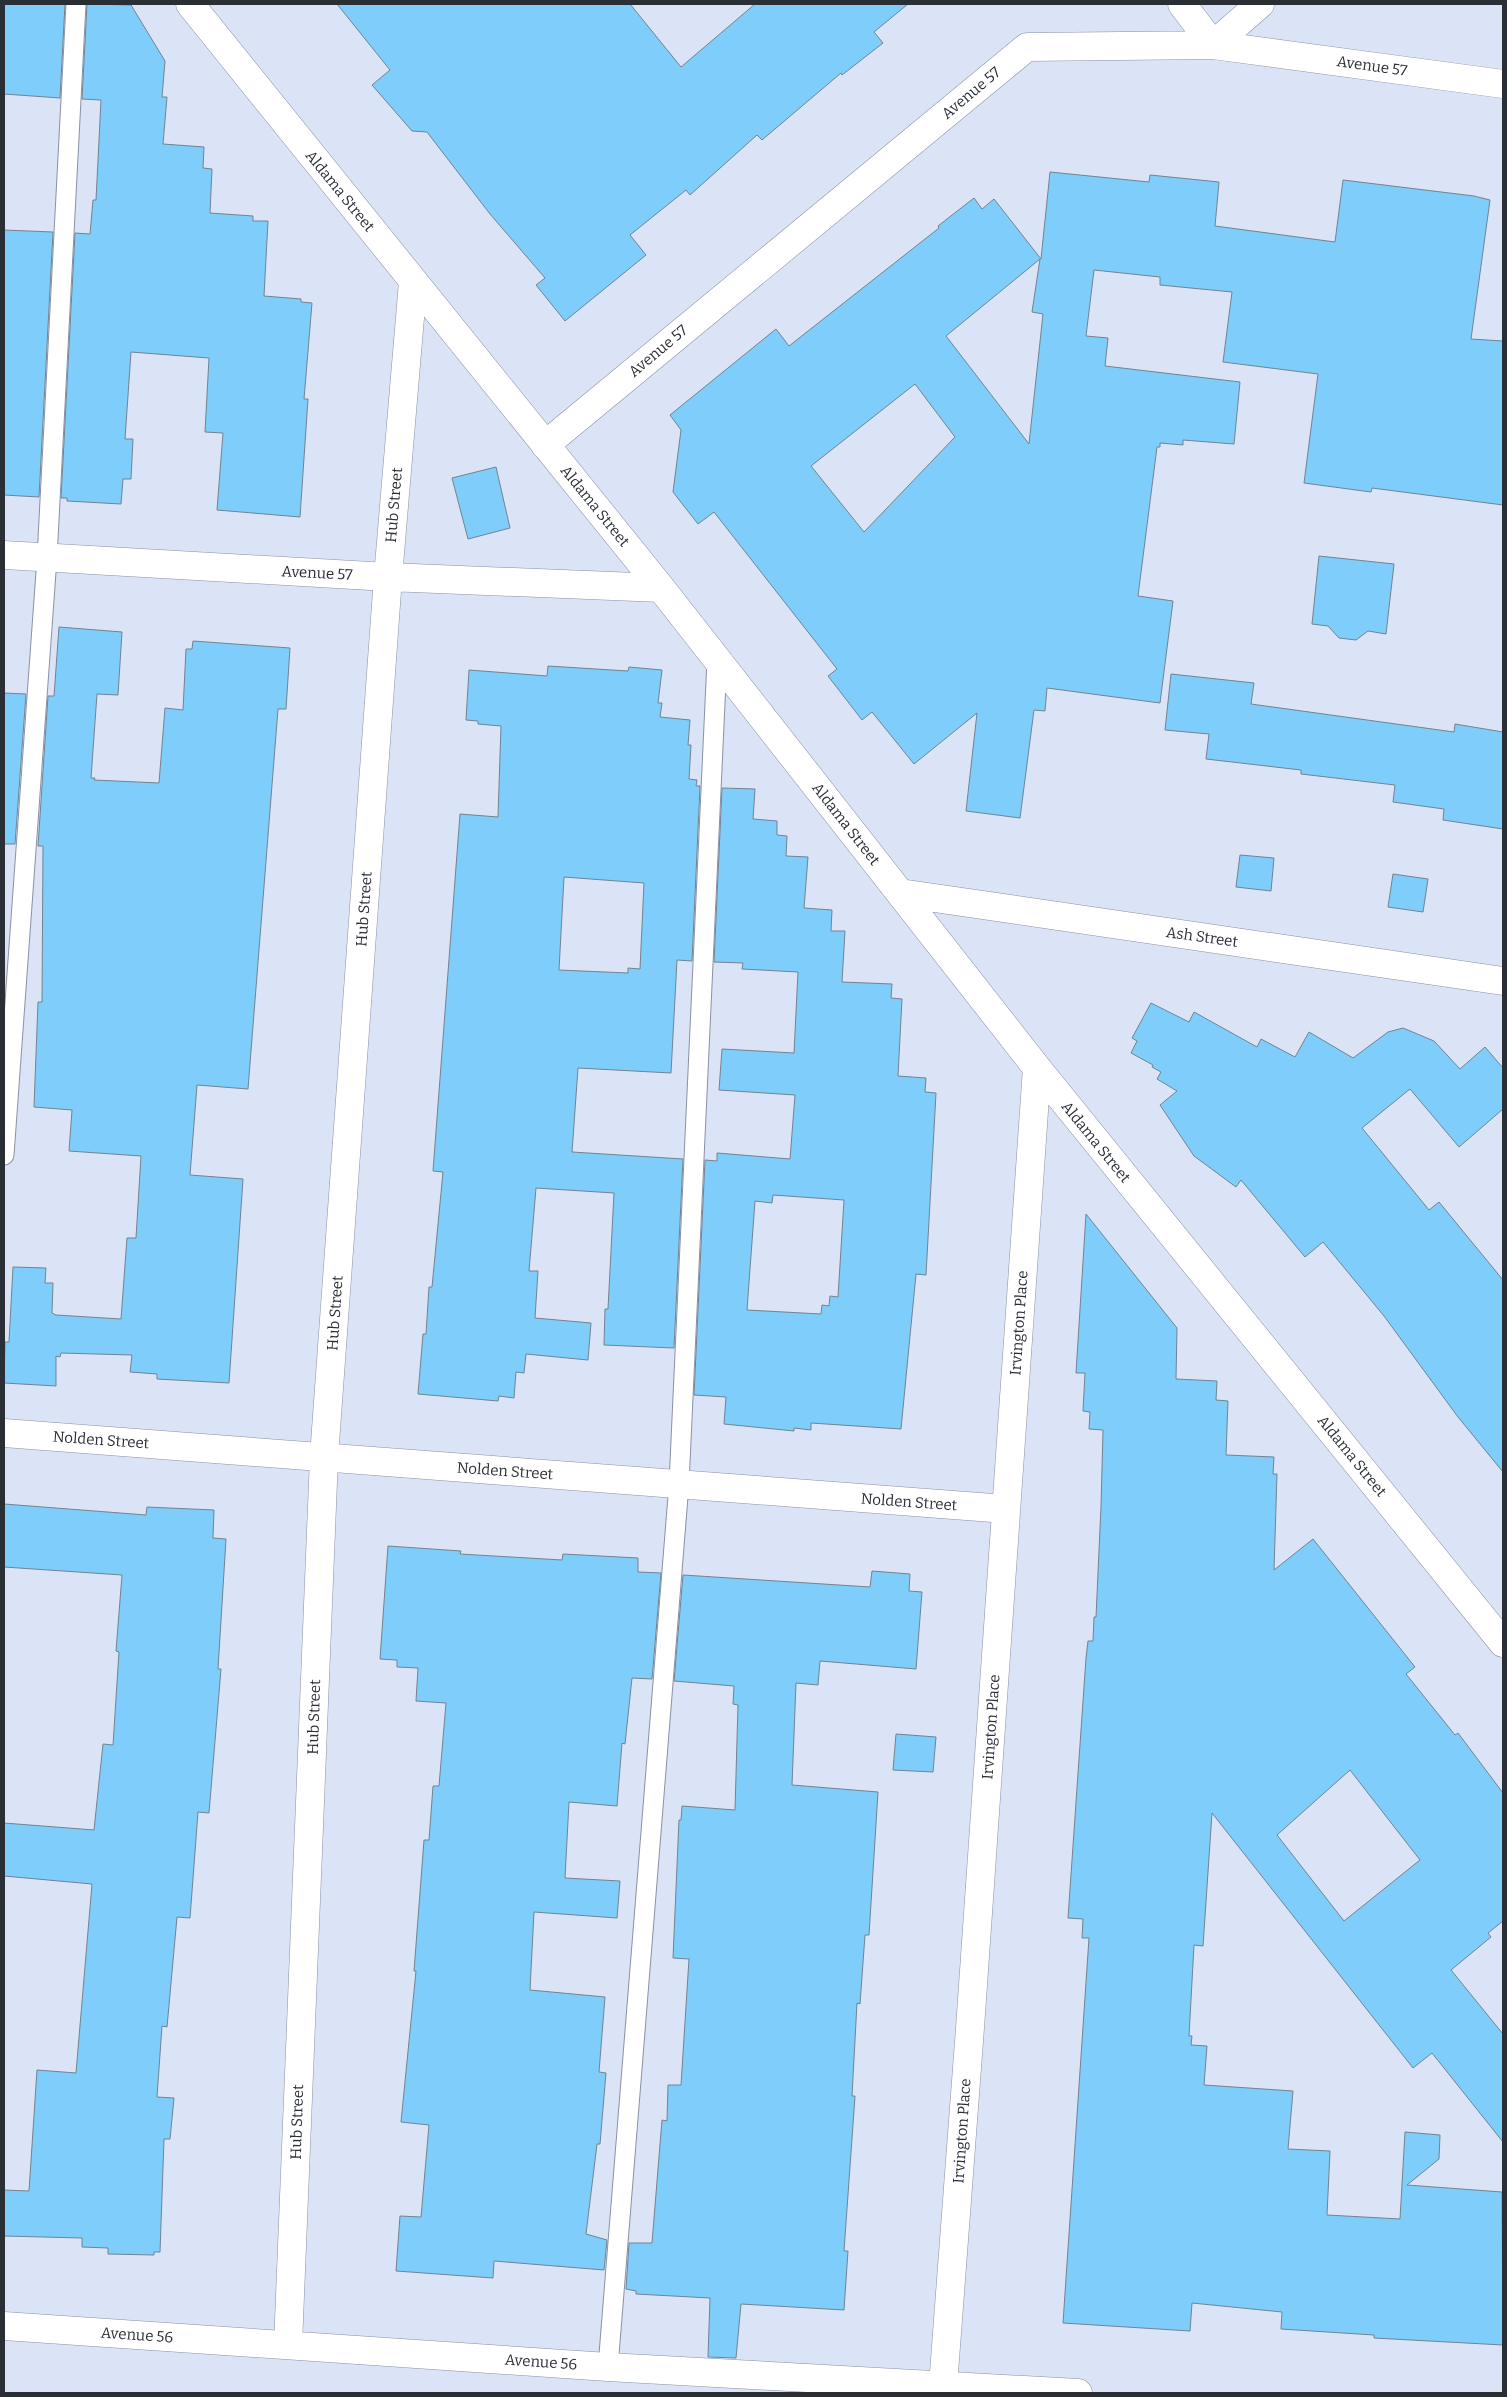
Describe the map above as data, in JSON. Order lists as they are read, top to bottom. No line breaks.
{"streets":{"street":["Avenue 57","Aldama Street","Hub Street","Ash Street","Irvington Place","Nolden Street","Avenue 56"]},"crossings":[["Avenue 57","Aldama Street"],["Avenue 57","Hub Street"],["Aldama Street","Hub Street"],["Aldama Street","Ash Street"],["Aldama Street","Irvington Place"],["Hub Street","Nolden Street"],["Hub Street","Avenue 56"],["Irvington Place","Nolden Street"],["Irvington Place","Avenue 56"]]}
